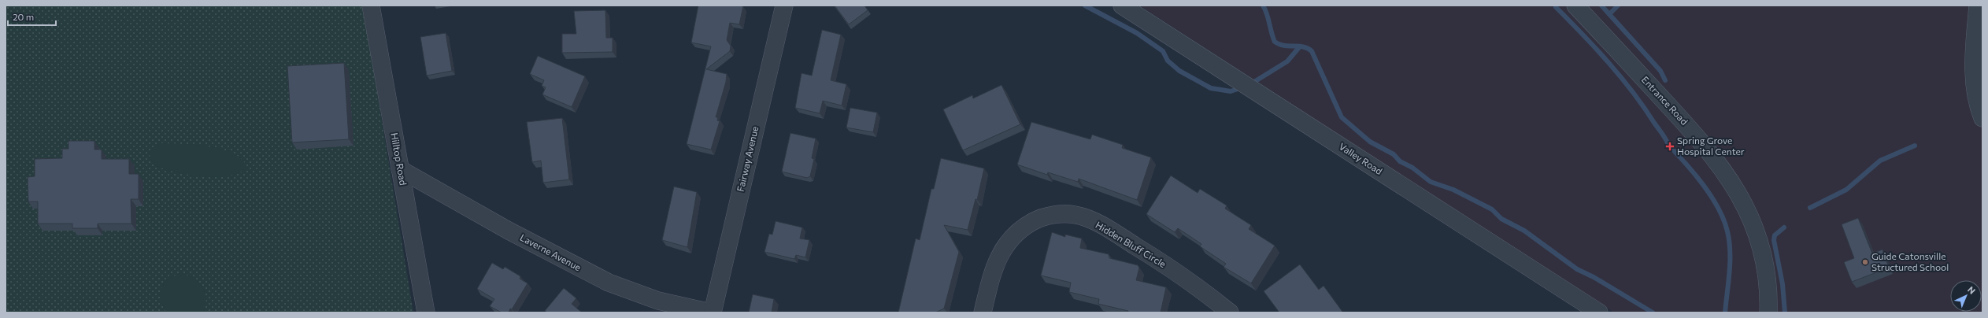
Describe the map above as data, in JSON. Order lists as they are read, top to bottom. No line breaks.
{"streets":{"street":["Entrance Road","Hilltop Road","Fairway Avenue","Valley Road","Hidden Bluff Circle","Laverne Avenue"]},"crossings":[["Hilltop Road","Laverne Avenue"],["Fairway Avenue","Laverne Avenue"]],"places":{"health":["Spring Grove Hospital Center"],"other":["Guide Catonsville Structured School"]},"scale_bar":"20 m","north":"top right"}
